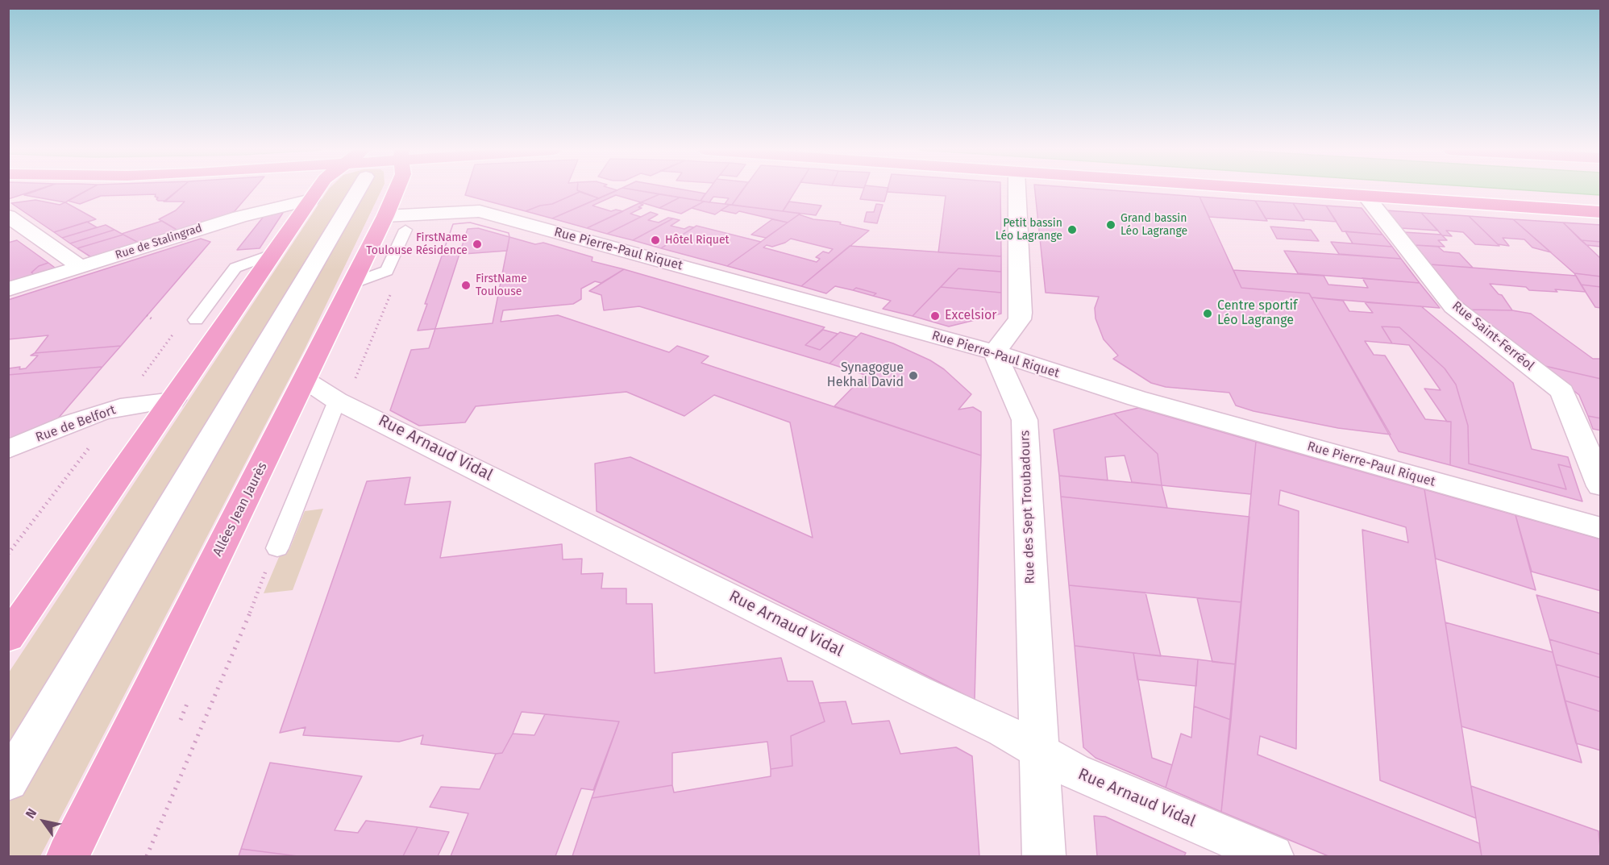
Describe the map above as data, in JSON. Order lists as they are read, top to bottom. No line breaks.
{"streets":{"main road":["Allées Jean Jaurès"],"street":["Rue de Stalingrad","Rue Pierre-Paul Riquet","Rue Saint-Ferréol","Rue de Belfort","Rue Arnaud Vidal","Rue des Sept Troubadours"]},"crossings":[["Rue Pierre-Paul Riquet","Rue des Sept Troubadours"],["Rue Pierre-Paul Riquet","Allées Jean Jaurès"],["Rue Arnaud Vidal","Rue des Sept Troubadours"],["Rue Arnaud Vidal","Allées Jean Jaurès"]],"places":["Grand bassin Léo Lagrange","Petit bassin Léo Lagrange","Hôtel Riquet","FirstName Toulouse Résidence","FirstName Toulouse","Centre sportif Léo Lagrange","Excelsior","Synagogue Hekhal David"],"north":"top left"}
